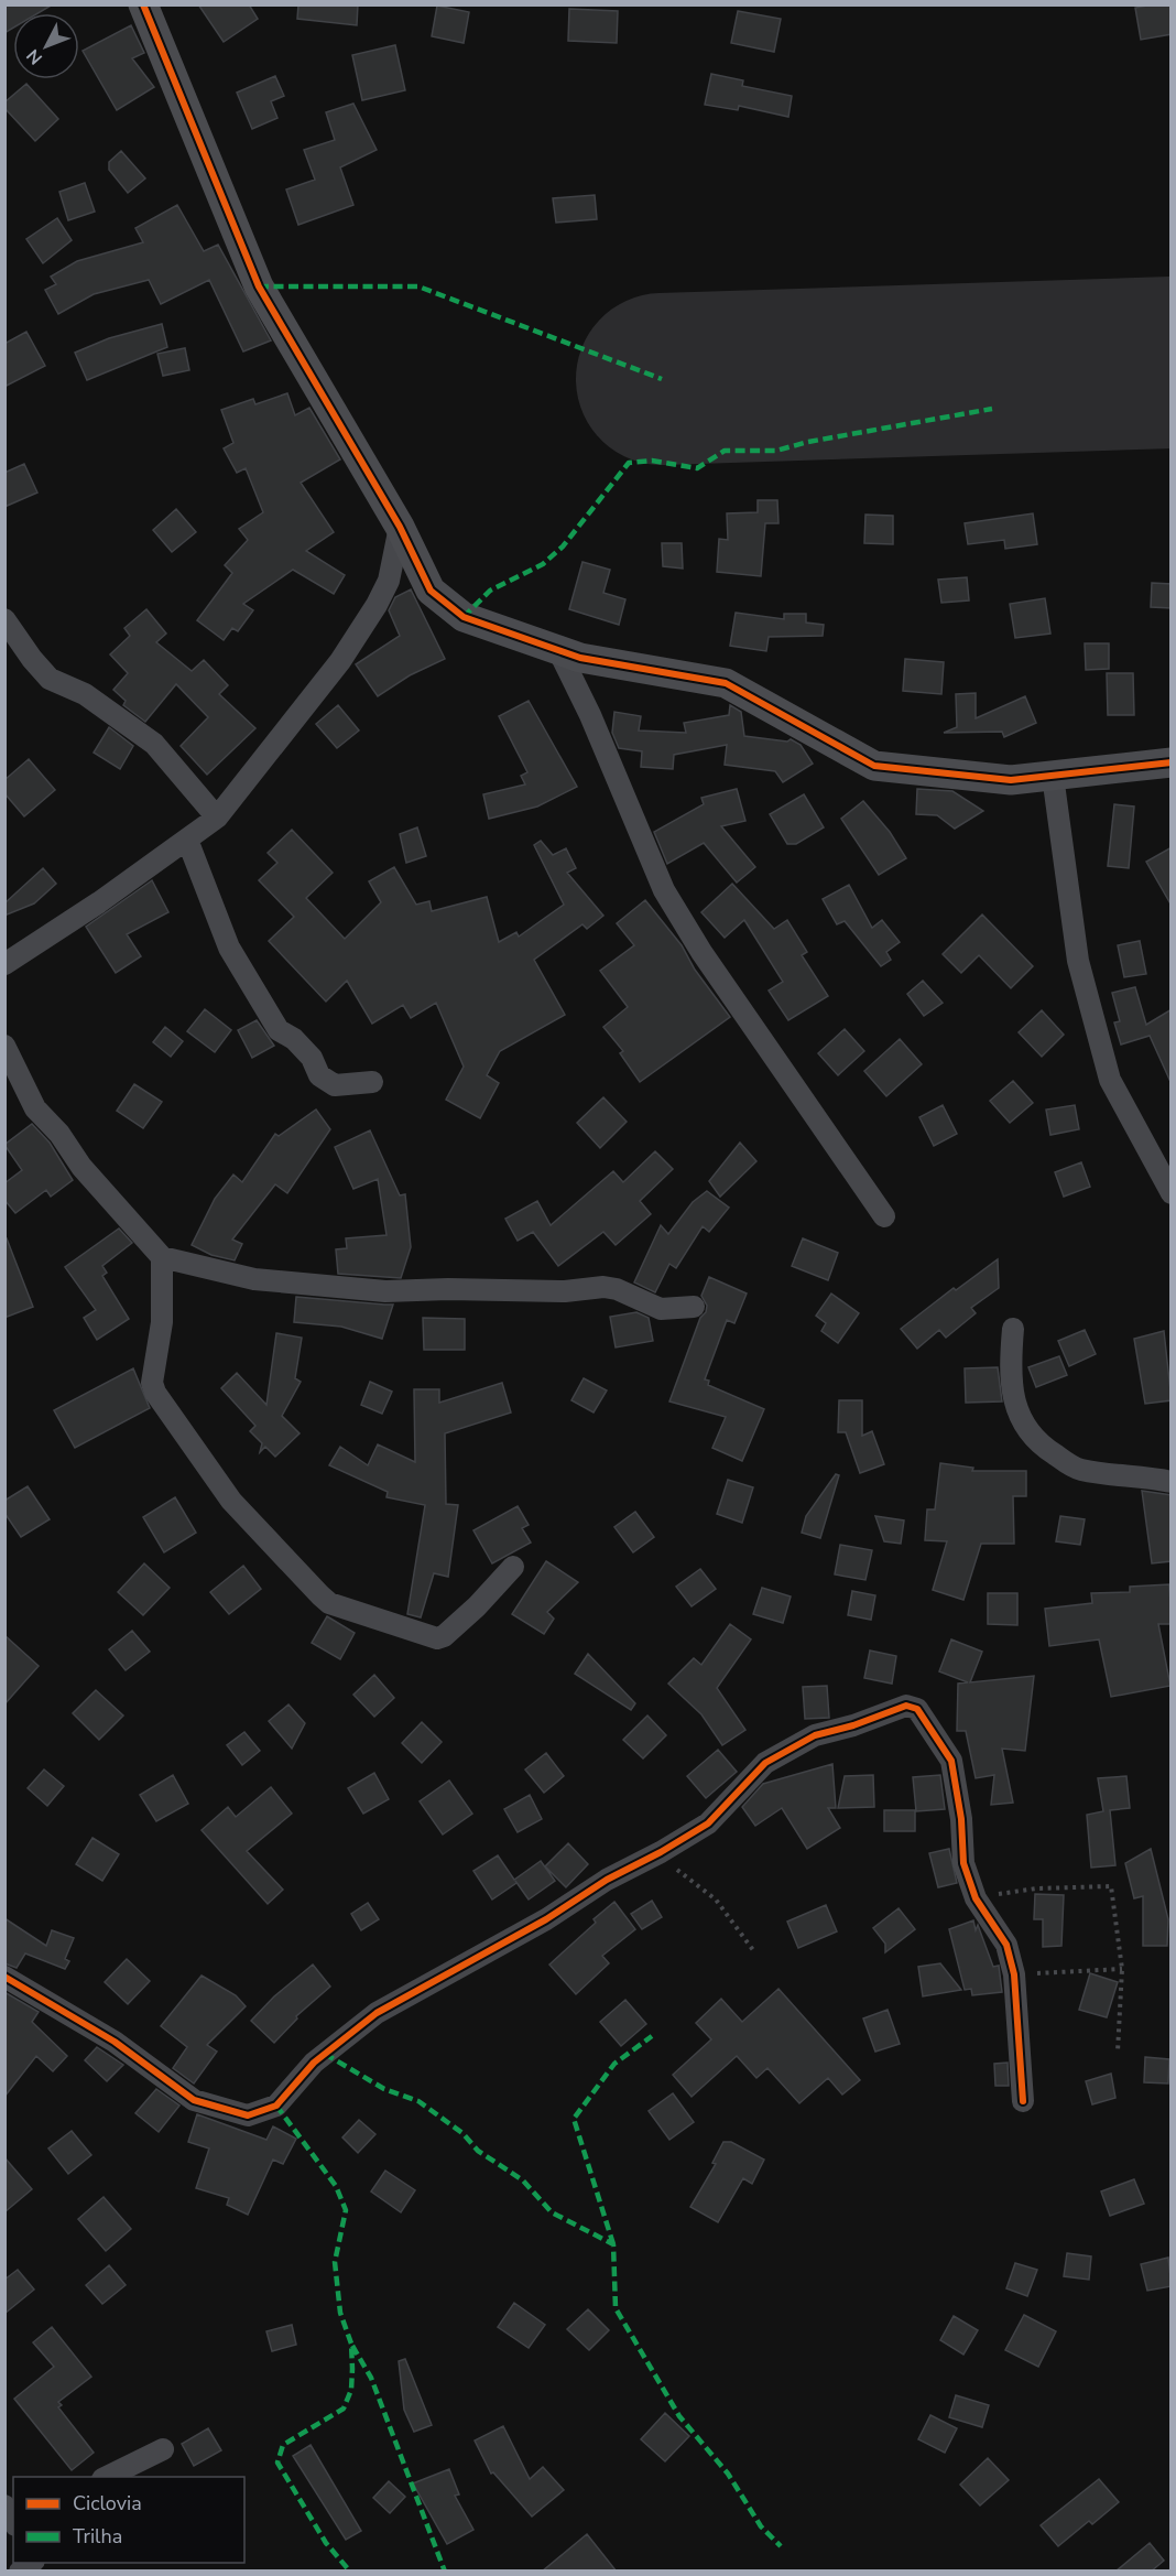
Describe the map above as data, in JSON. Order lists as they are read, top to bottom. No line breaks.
{"legend":["Ciclovia","Trilha"],"north":"bottom left"}
